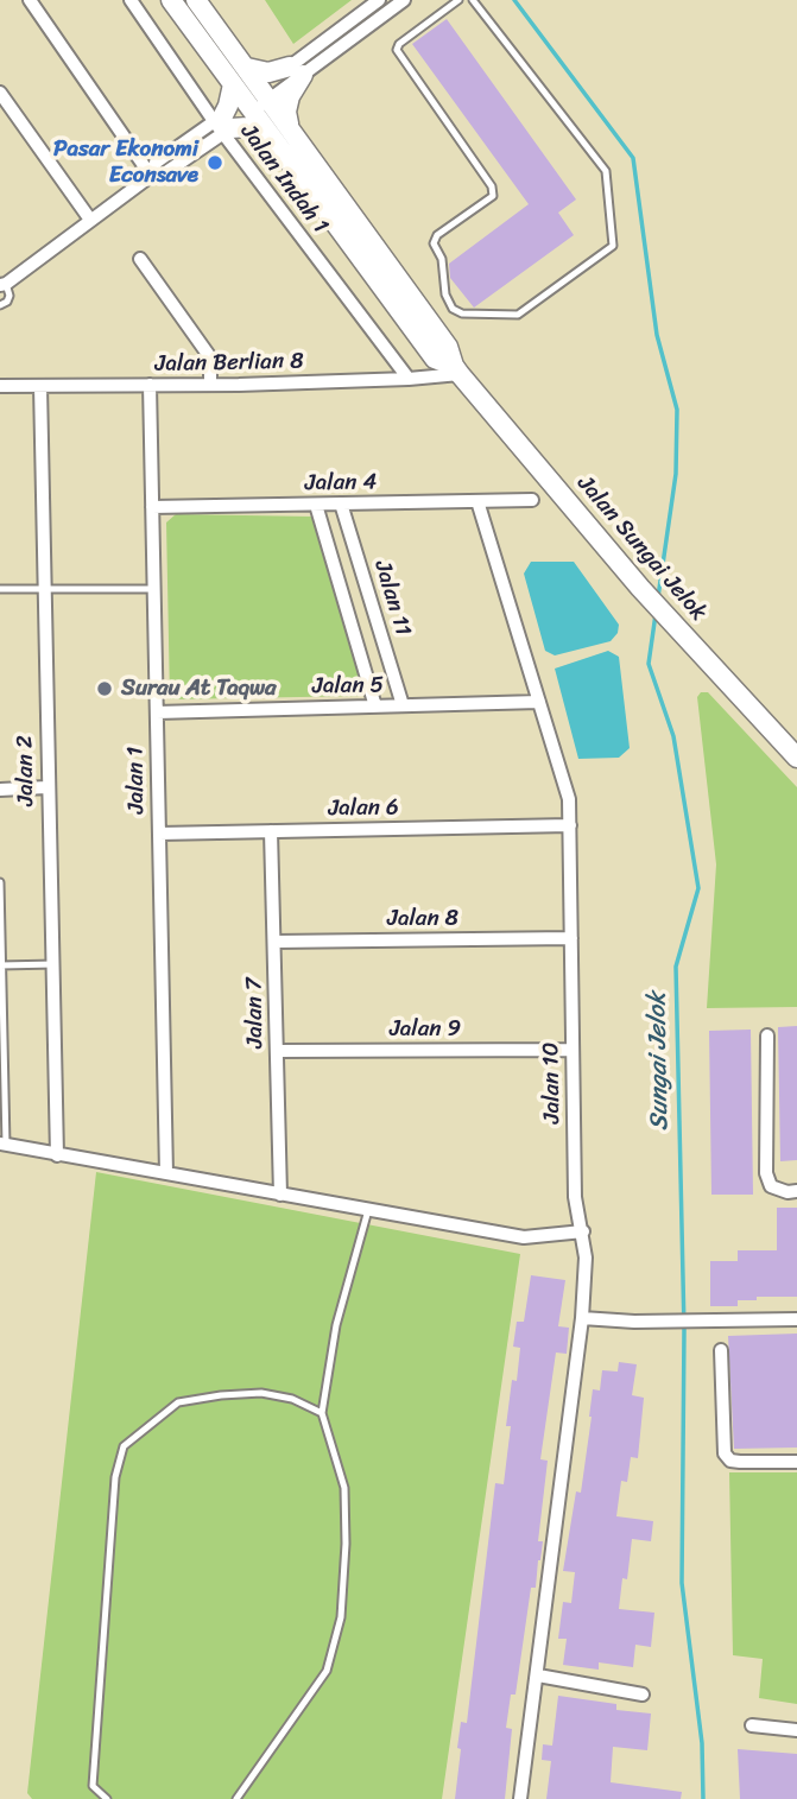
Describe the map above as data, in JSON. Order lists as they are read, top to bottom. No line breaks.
{"streets":{"street":["Jalan Indah 1","Jalan Berlian 8","Jalan 4","Jalan Sungai Jelok","Jalan 11","Jalan 5","Jalan 2","Jalan 1","Jalan 6","Jalan 8","Jalan 7","Jalan 9","Jalan 10"]},"crossings":[["Jalan Indah 1","Jalan Berlian 8"],["Jalan Berlian 8","Jalan Sungai Jelok"],["Jalan Berlian 8","Jalan 2"],["Jalan Berlian 8","Jalan 1"],["Jalan 4","Jalan 11"],["Jalan 4","Jalan 1"],["Jalan 4","Jalan 10"],["Jalan 11","Jalan 5"],["Jalan 5","Jalan 1"],["Jalan 5","Jalan 10"],["Jalan 1","Jalan 6"],["Jalan 6","Jalan 7"],["Jalan 6","Jalan 10"],["Jalan 8","Jalan 7"],["Jalan 8","Jalan 10"],["Jalan 7","Jalan 9"],["Jalan 9","Jalan 10"]],"water":["Sungai Jelok"],"places":["Pasar Ekonomi Econsave","Surau At Taqwa"]}
